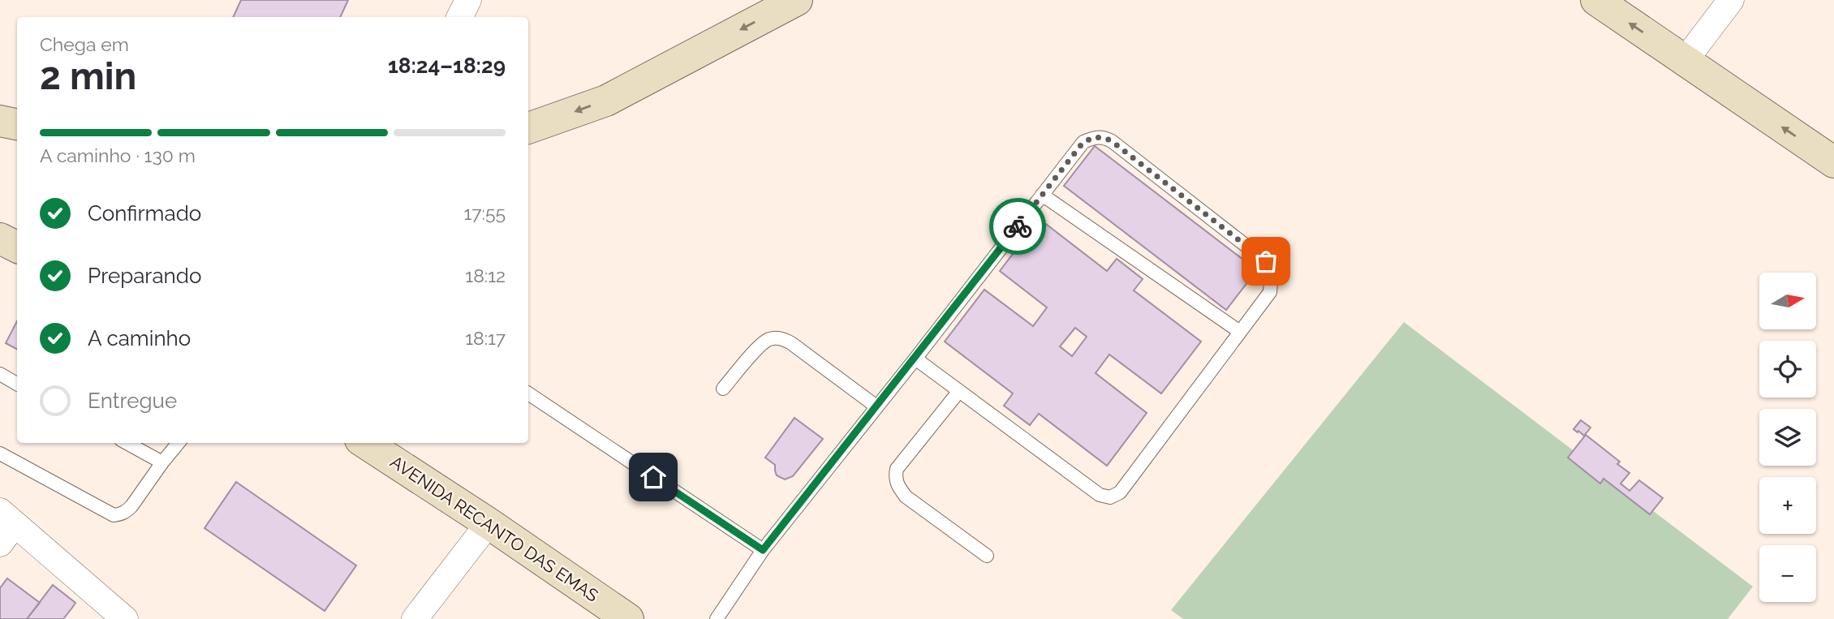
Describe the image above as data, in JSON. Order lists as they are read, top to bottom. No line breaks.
{"streets":{"main road":["AVENIDA RECANTO DAS EMAS"]},"north":"right","page":{"heading":["2 min","Chega em","18:24–18:29"],"bar":"A caminho · 130 m","list":[["Confirmado","17:55"],["Preparando","18:12"],["A caminho","18:17"],"Entregue"],"map_buttons":["+","−"]}}
